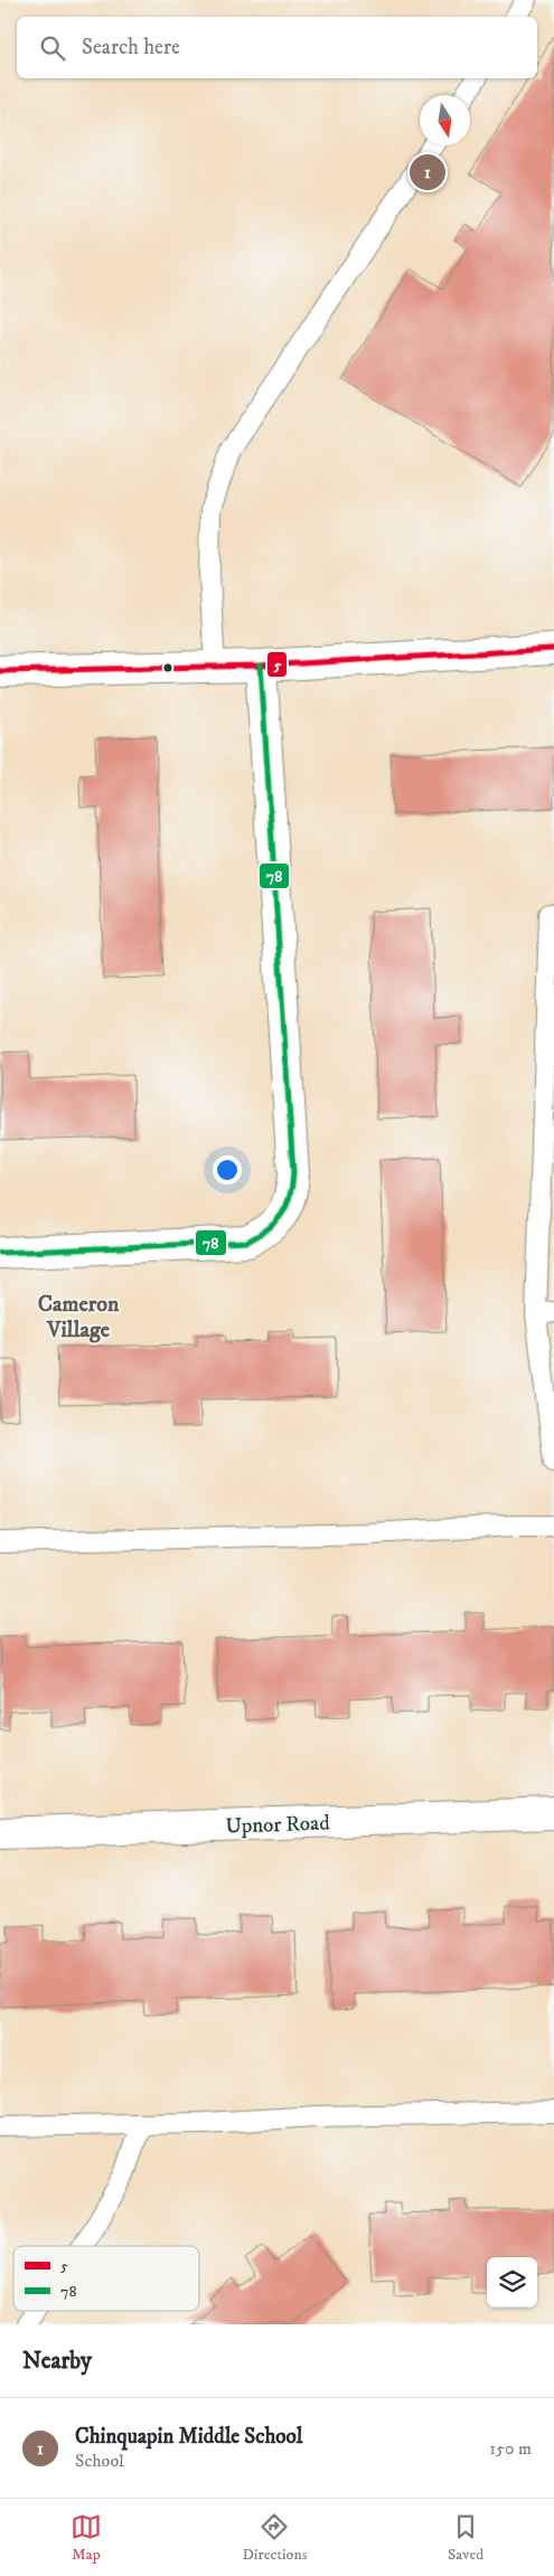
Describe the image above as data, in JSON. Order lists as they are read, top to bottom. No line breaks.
{"streets":{"street":["Upnor Road"]},"districts":["Cameron Village"],"lines":["transit line 5","transit line 78"],"legend":["5","78"],"north":"bottom","page":{"search":"Search here","pins":"1","heading":"Nearby","list":[{"mark":"1","name":"Chinquapin Middle School","note":"School","value":"150 m"}],"nav":["Map","Directions","Saved"]}}
